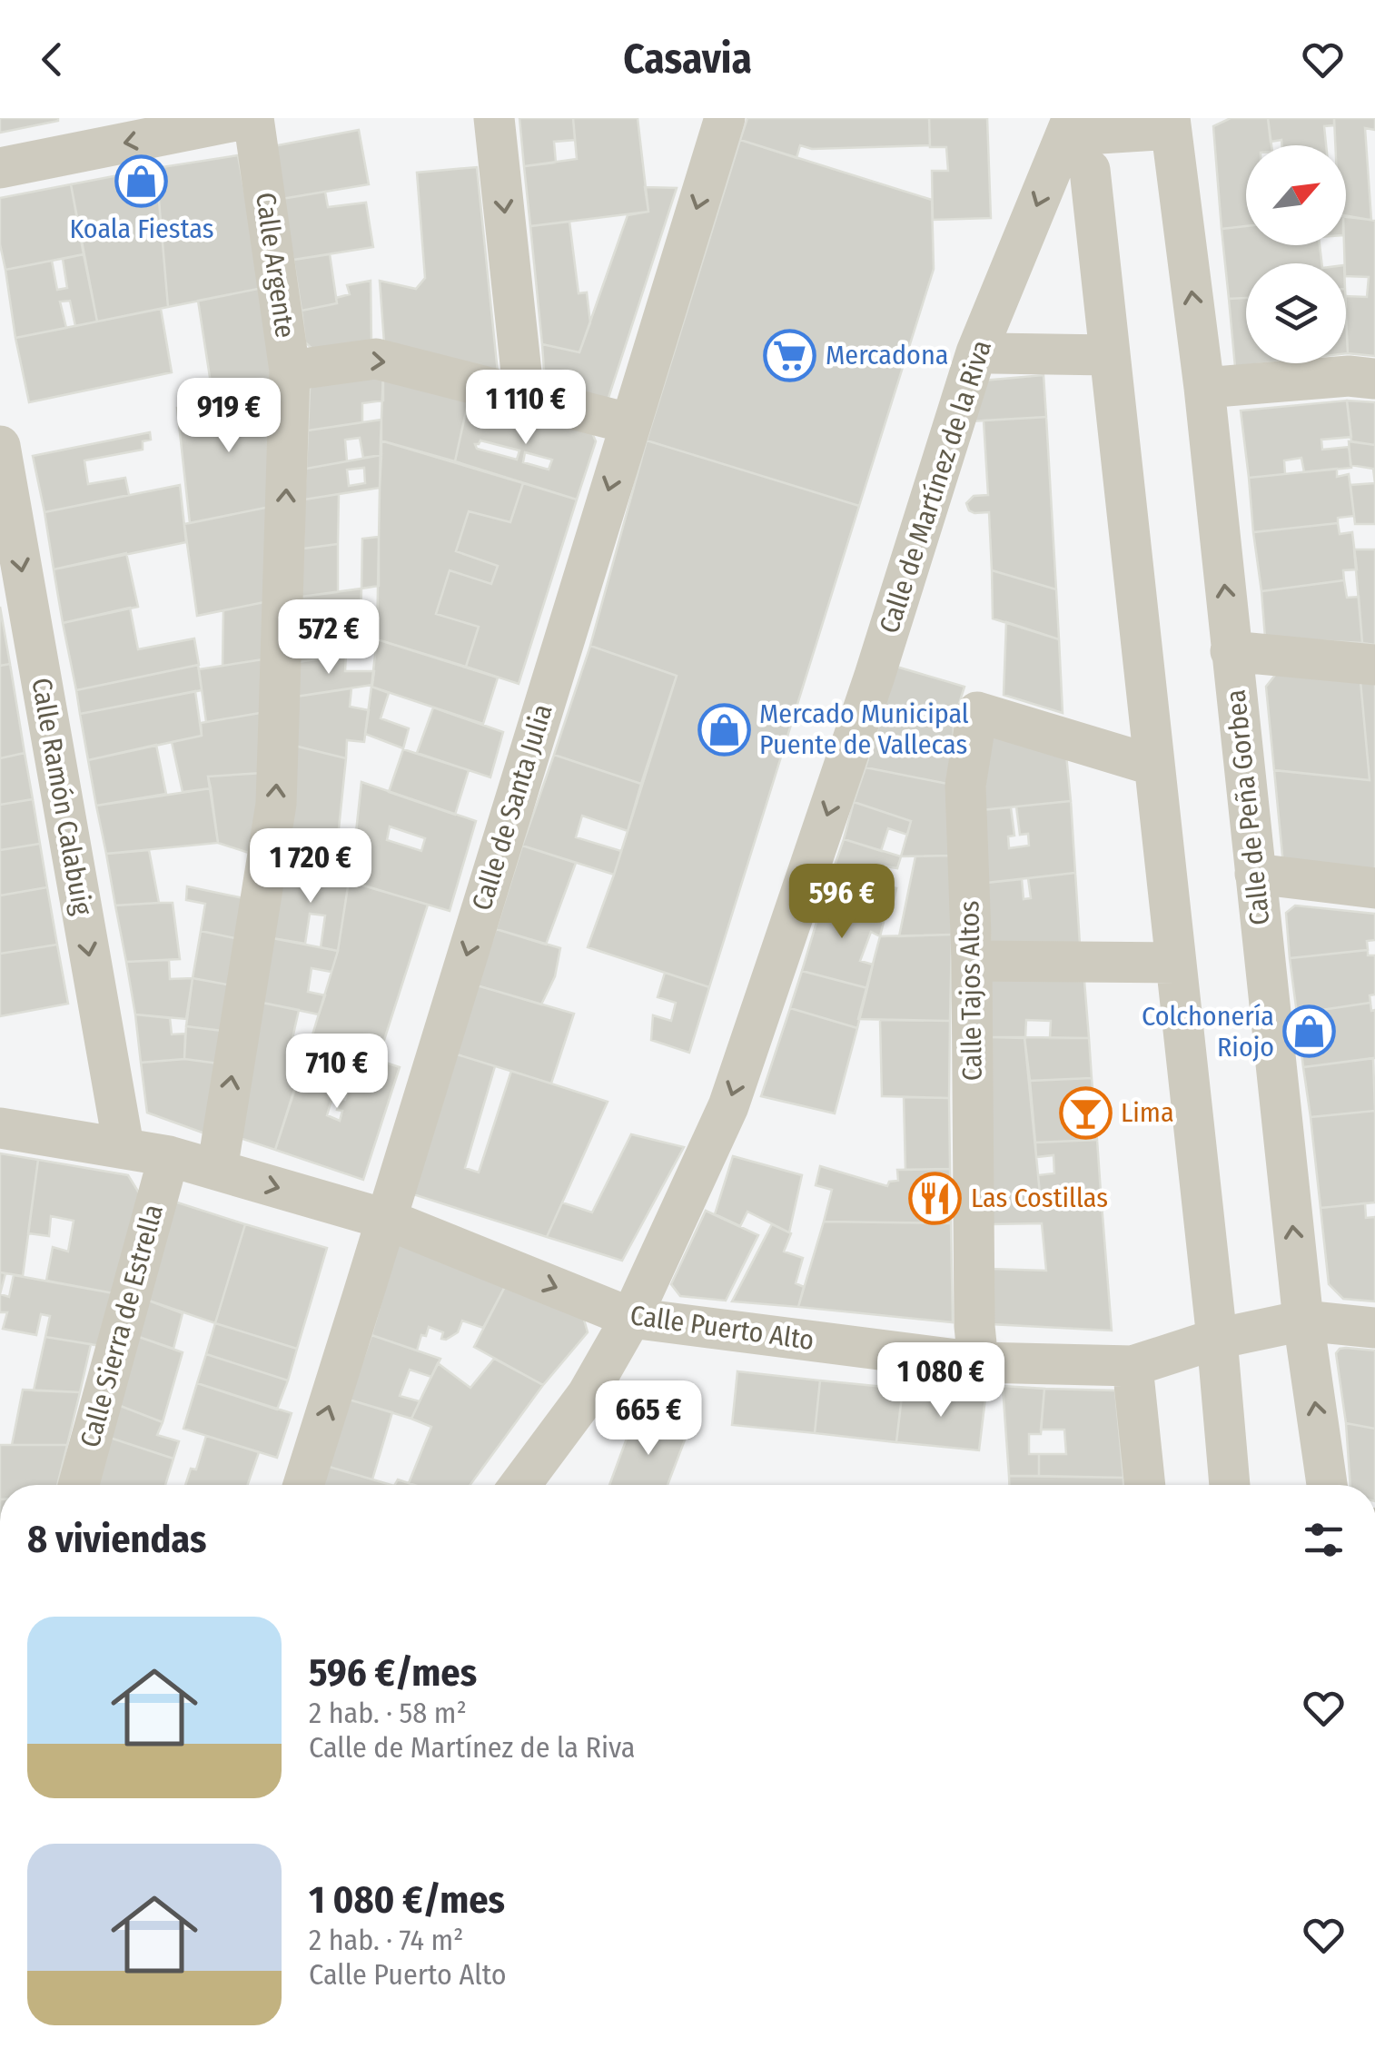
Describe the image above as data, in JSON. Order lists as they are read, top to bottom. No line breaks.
{"streets":{"street":["Calle Argente","Calle de Martínez de la Riva","Calle Ramón Calabuig","Calle de Santa Julia","Calle de Peña Gorbea","Calle Tajos Altos","Calle Sierra de Estrella","Calle Puerto Alto"]},"crossings":[["Calle Argente","Calle Puerto Alto"],["Calle de Martínez de la Riva","Calle Puerto Alto"],["Calle Ramón Calabuig","Calle Puerto Alto"],["Calle de Santa Julia","Calle Puerto Alto"],["Calle de Peña Gorbea","Calle Puerto Alto"],["Calle Tajos Altos","Calle Puerto Alto"],["Calle Sierra de Estrella","Calle Puerto Alto"]],"one_way":["Calle Argente","Calle de Martínez de la Riva","Calle Ramón Calabuig"],"places":{"shop":["Koala Fiestas","Mercado Municipal Puente de Vallecas","Colchonería Riojo"],"supermarket":["Mercadona"],"bar":["Lima"],"restaurant":["Las Costillas"]},"north":"top right","page":{"header":"Casavia","price":["1 110 €","919 €","572 €","1 720 €","596 €","710 €","1 080 €","665 €"],"heading":"8 viviendas","list":[{"name":"596 €/mes","note":"2 hab. · 58 m² · Calle de Martínez de la Riva"},{"name":"1 080 €/mes","note":"2 hab. · 74 m² · Calle Puerto Alto"}]}}
